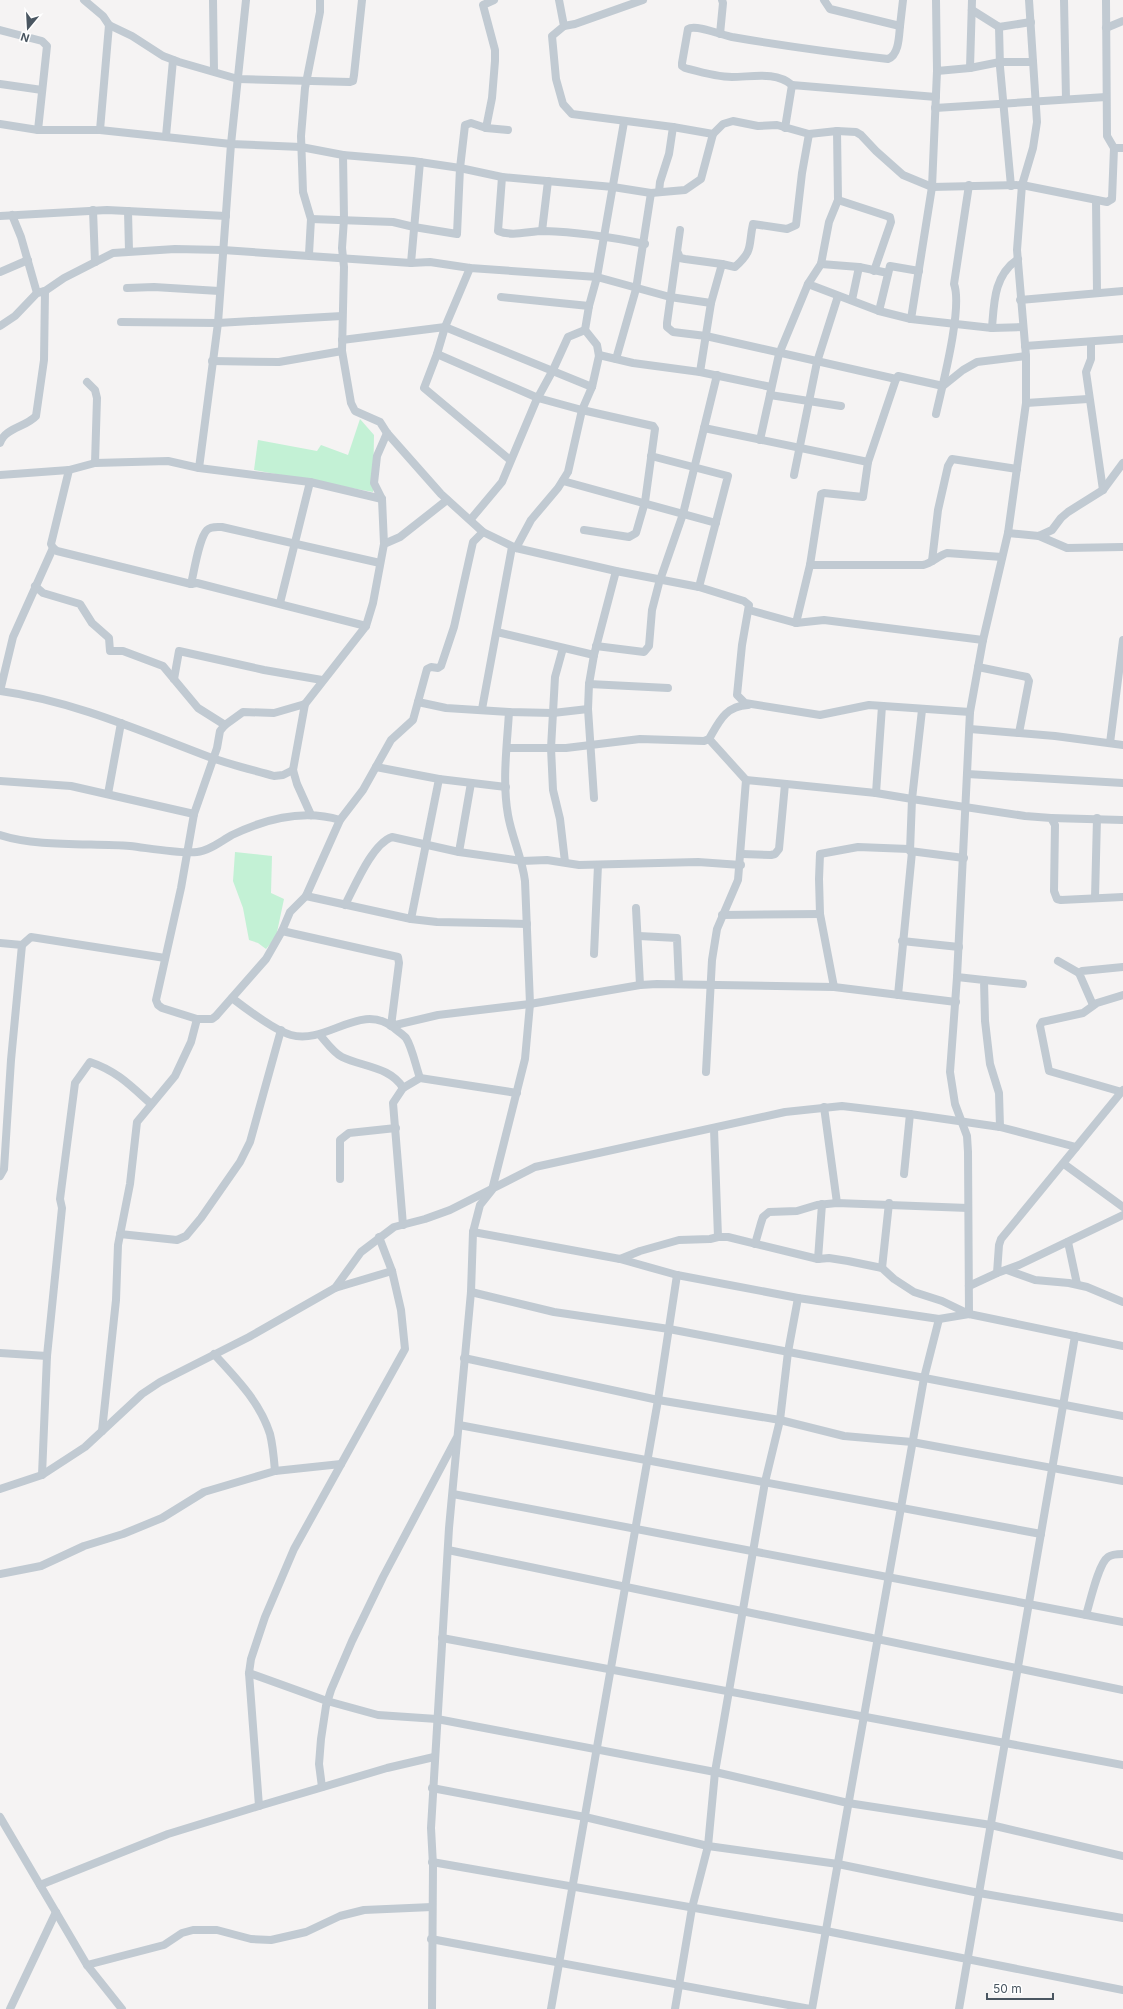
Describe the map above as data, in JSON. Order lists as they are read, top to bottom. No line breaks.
{"scale_bar":"50 m","north":"bottom"}
